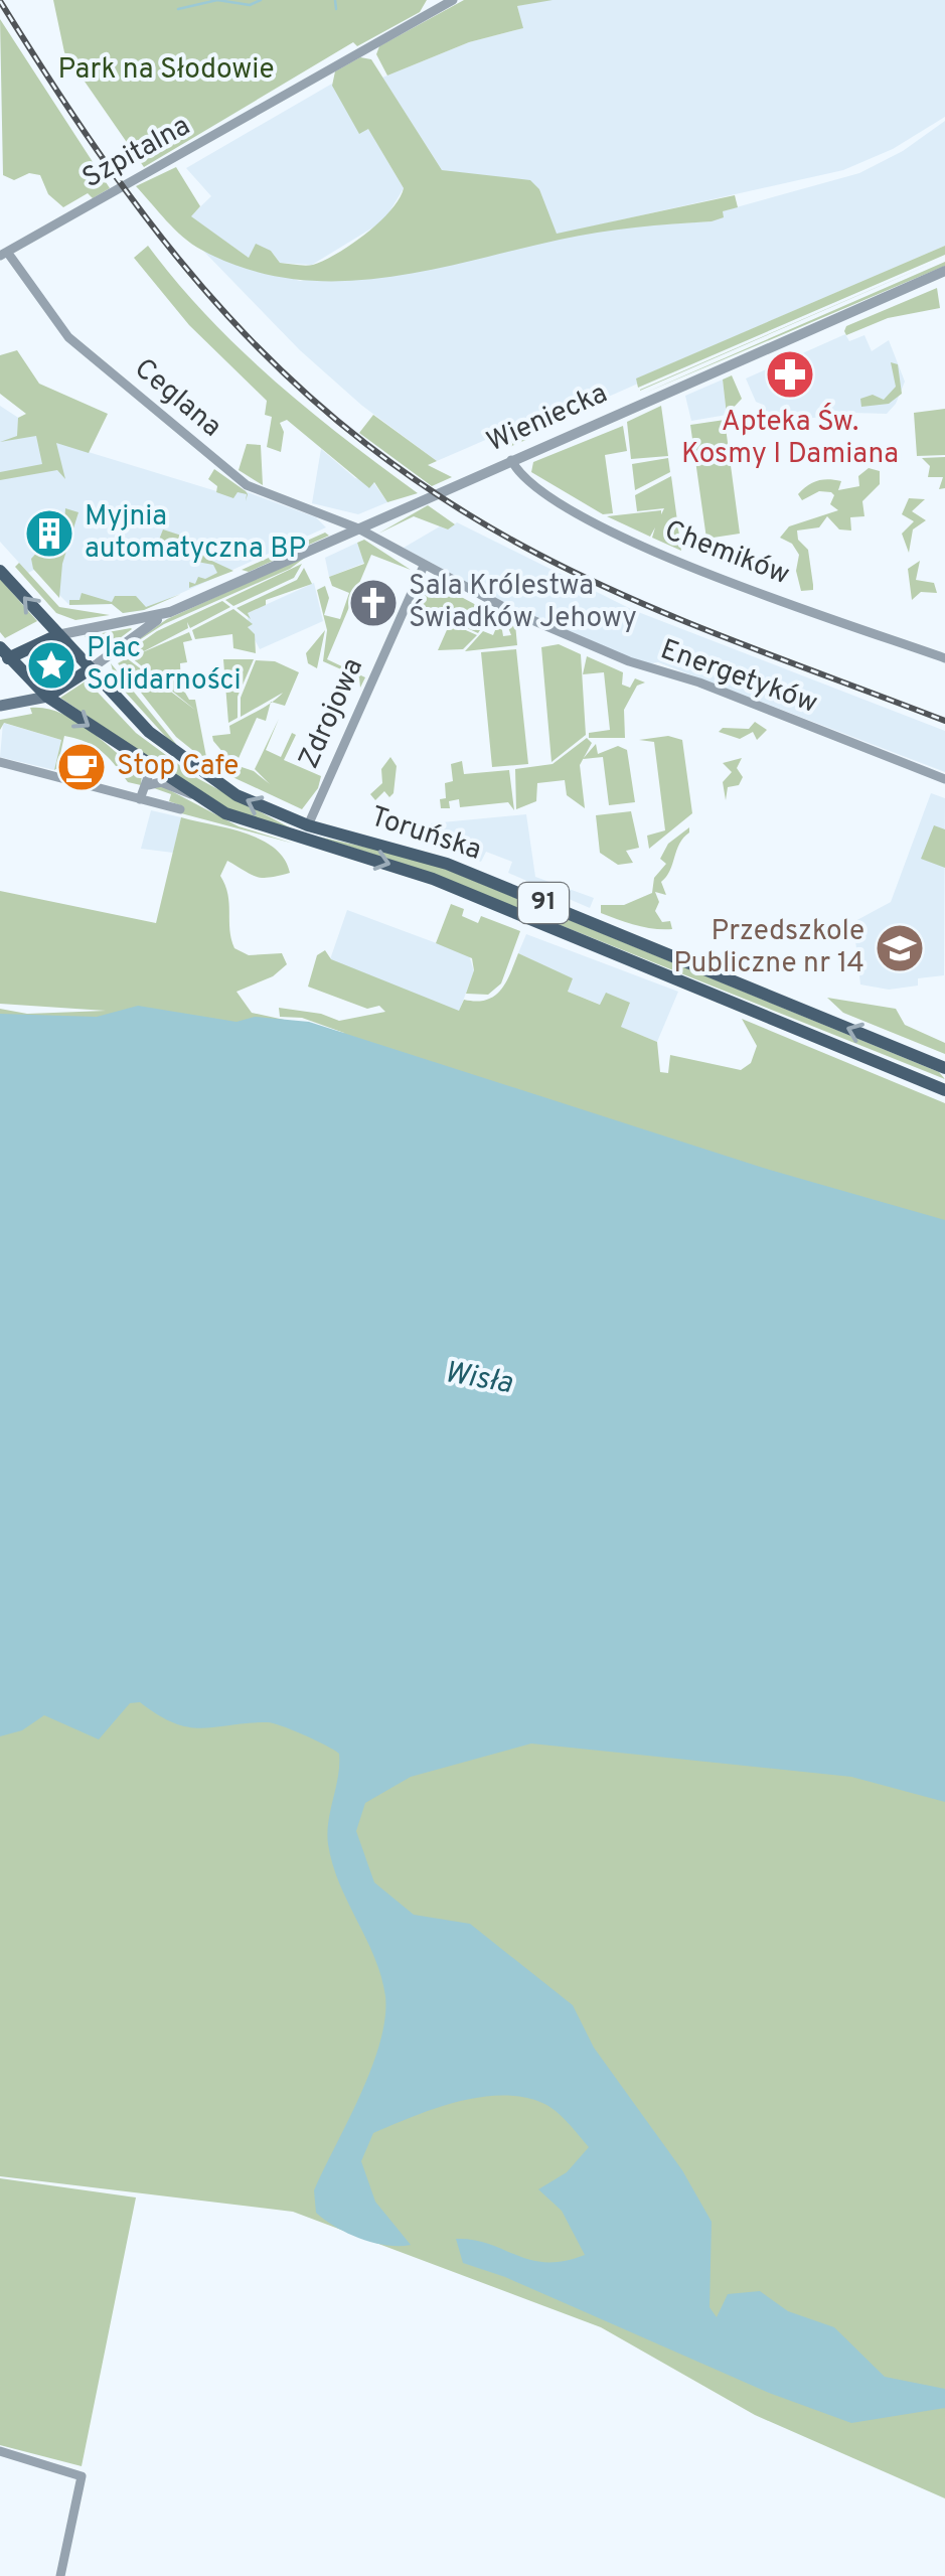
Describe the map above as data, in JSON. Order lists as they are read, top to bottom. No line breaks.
{"streets":{"main road":["Toruńska","91"],"street":["Szpitalna","Ceglana","Wieniecka","Chemików","Energetyków","Zdrojowa"]},"crossings":[["Szpitalna","Ceglana"],["Ceglana","Wieniecka"],["Ceglana","Energetyków"],["Wieniecka","Chemików"],["Wieniecka","Energetyków"],["Wieniecka","Toruńska"],["Wieniecka","91"],["Energetyków","Zdrojowa"],["Zdrojowa","Toruńska"],["Toruńska","91"]],"water":["Wisła"],"parks":["Park na Słodowie"],"places":{"pharmacy":["Apteka Św. Kosmy I Damiana"],"building":["Myjnia automatyczna BP"],"church":["Sala Królestwa Świadków Jehowy"],"place":["Plac Solidarności"],"cafe":["Stop Cafe"],"school or university":["Przedszkole Publiczne nr 14"]}}
